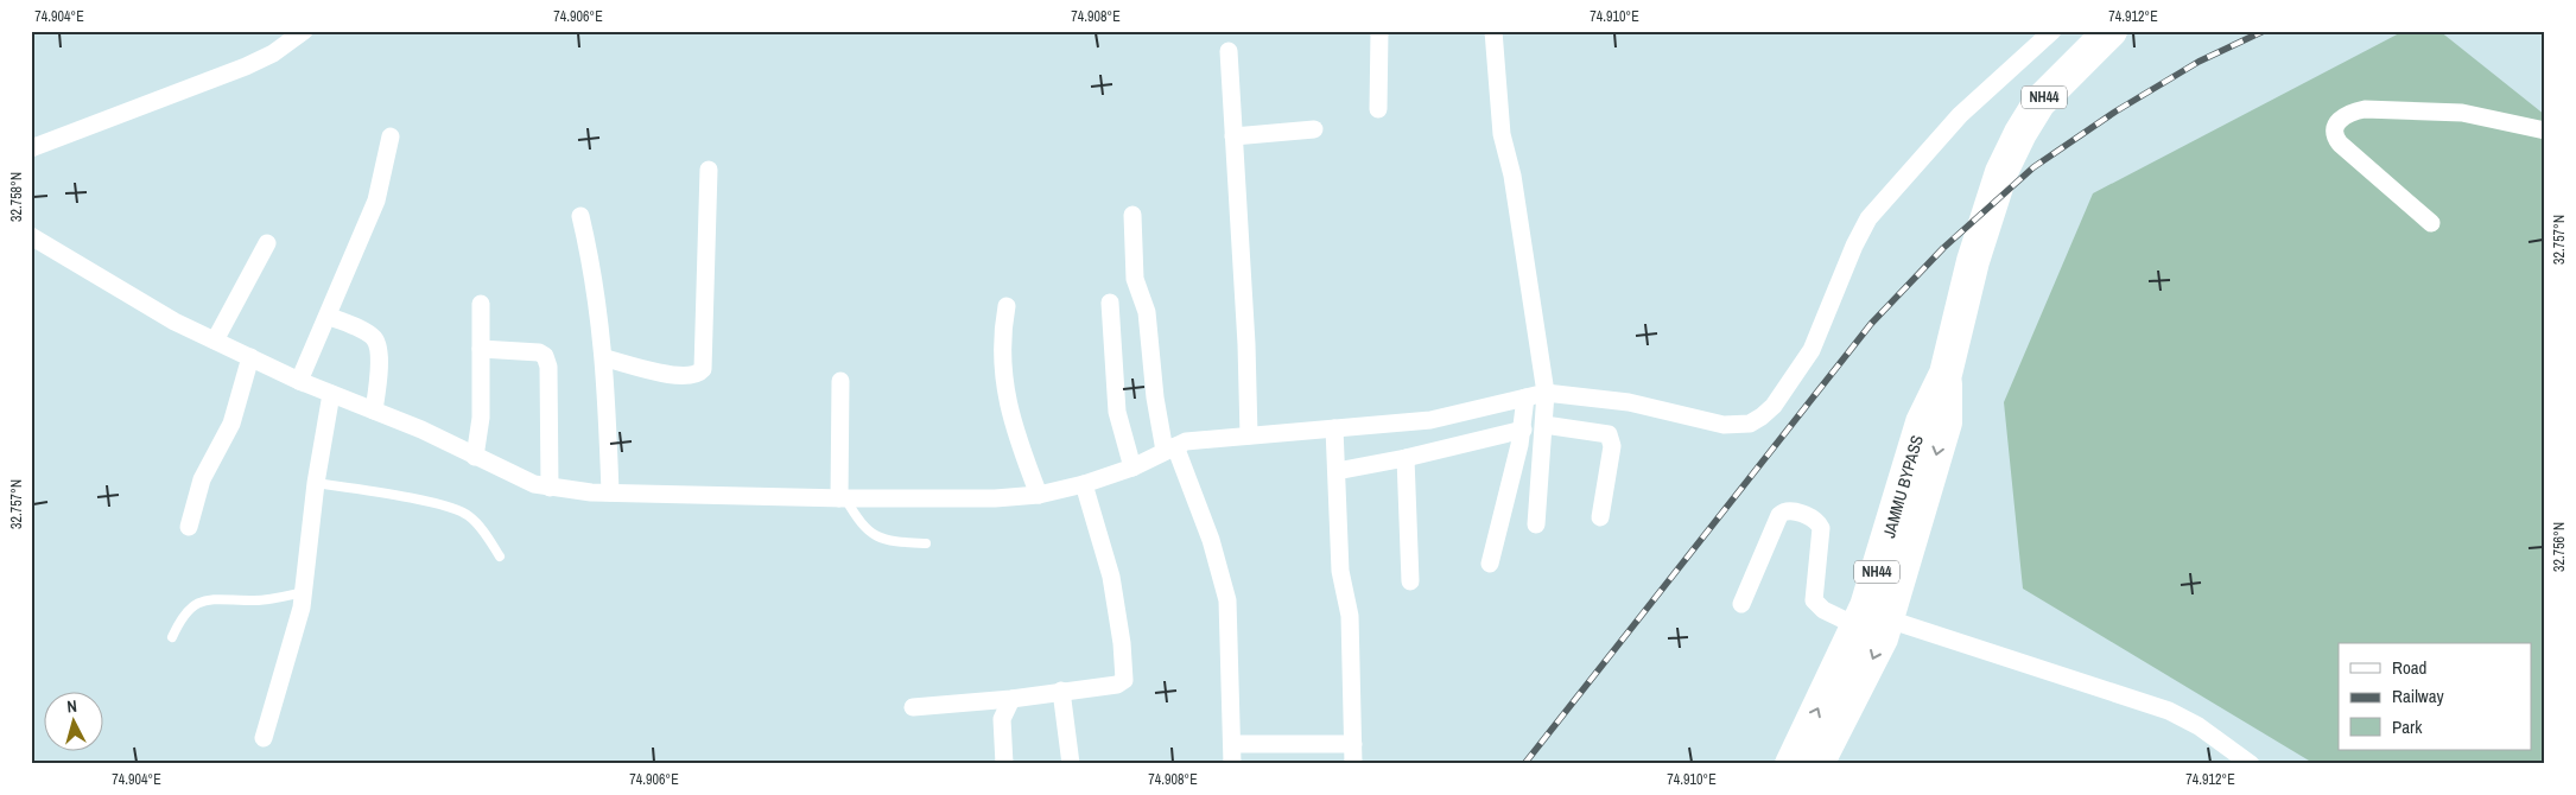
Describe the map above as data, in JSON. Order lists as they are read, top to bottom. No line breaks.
{"streets":{"highway":["NH44","JAMMU BYPASS"]},"legend":["Road","Railway","Park"],"north":"top","coordinates":["74.904°E","74.906°E","74.908°E","74.910°E","74.912°E","32.758°N","32.757°N","32.756°N"]}
